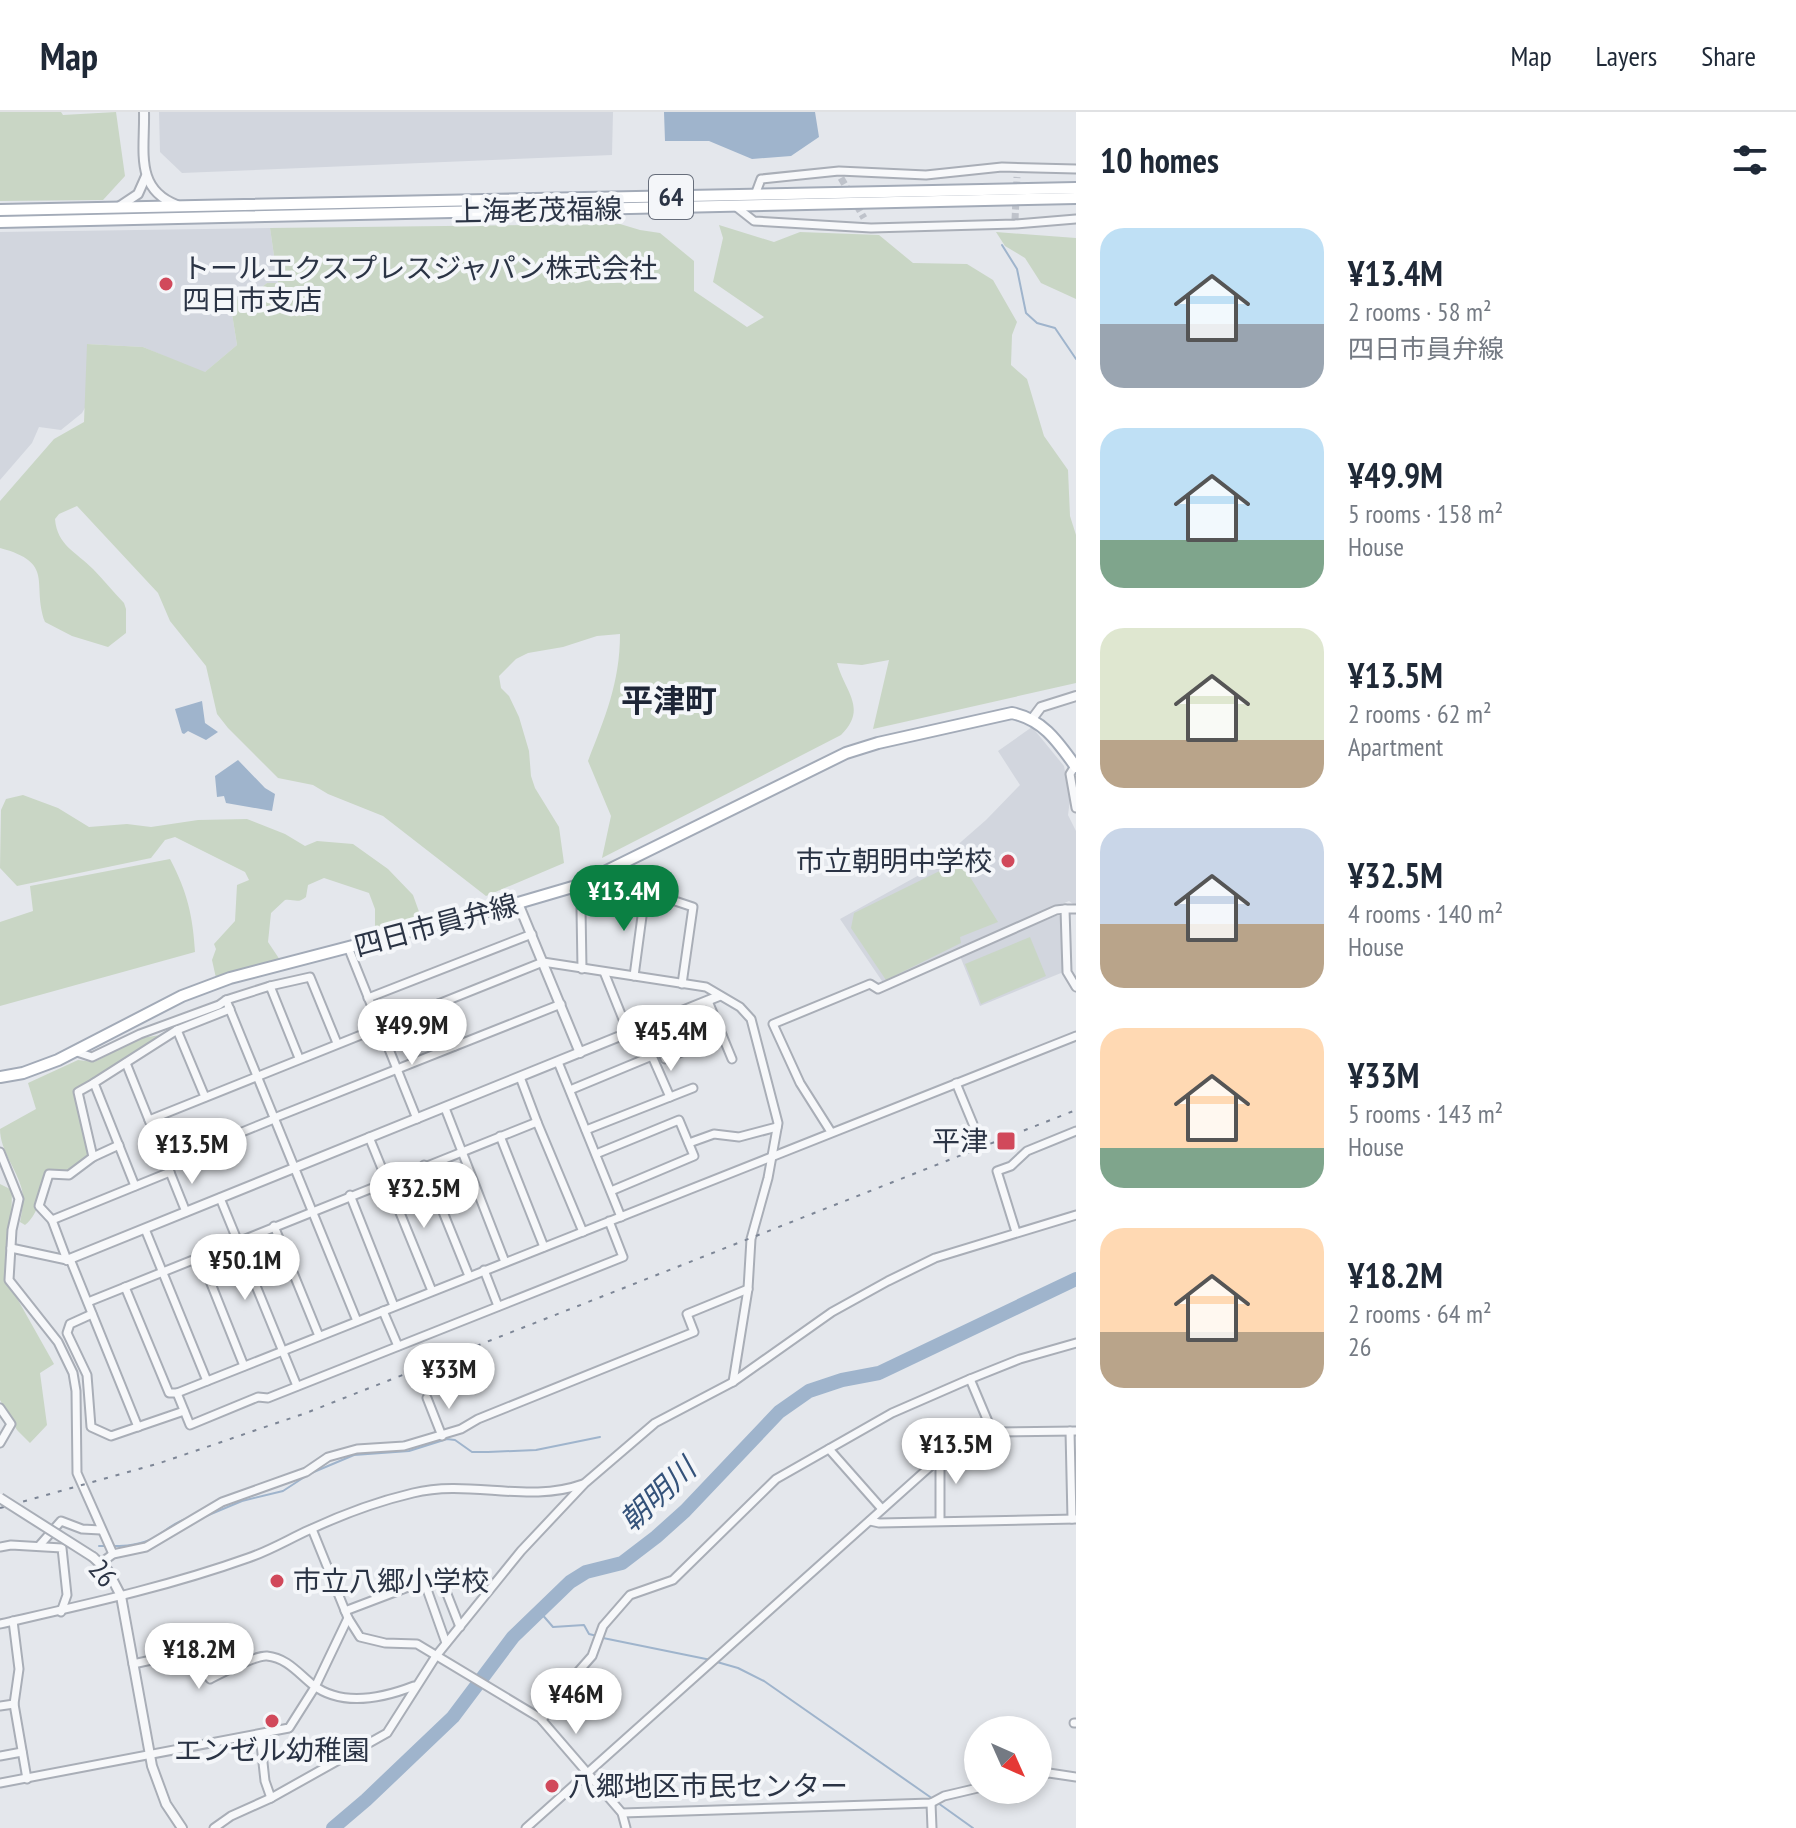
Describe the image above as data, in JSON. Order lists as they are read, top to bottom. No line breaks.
{"streets":{"main road":["64","上海老茂福線","四日市員弁線"],"street":["26"]},"districts":["平津町"],"water":["朝明川"],"places":{"other":["トールエクスプレスジャパン株式会社 四日市支店","市立朝明中学校","市立八郷小学校","エンゼル幼稚園","八郷地区市民センター"],"transit":["平津"]},"north":"bottom right","page":{"header":"Map","nav":["Map","Layers","Share"],"heading":"10 homes","list":[{"name":"¥13.4M","note":"2 rooms · 58 m² · 四日市員弁線"},{"name":"¥49.9M","note":"5 rooms · 158 m² · House"},{"name":"¥13.5M","note":"2 rooms · 62 m² · Apartment"},{"name":"¥32.5M","note":"4 rooms · 140 m² · House"},{"name":"¥33M","note":"5 rooms · 143 m² · House"},{"name":"¥18.2M","note":"2 rooms · 64 m² · 26"}],"price":["¥13.4M","¥49.9M","¥45.4M","¥13.5M","¥32.5M","¥50.1M","¥33M","¥13.5M","¥18.2M","¥46M"]}}
